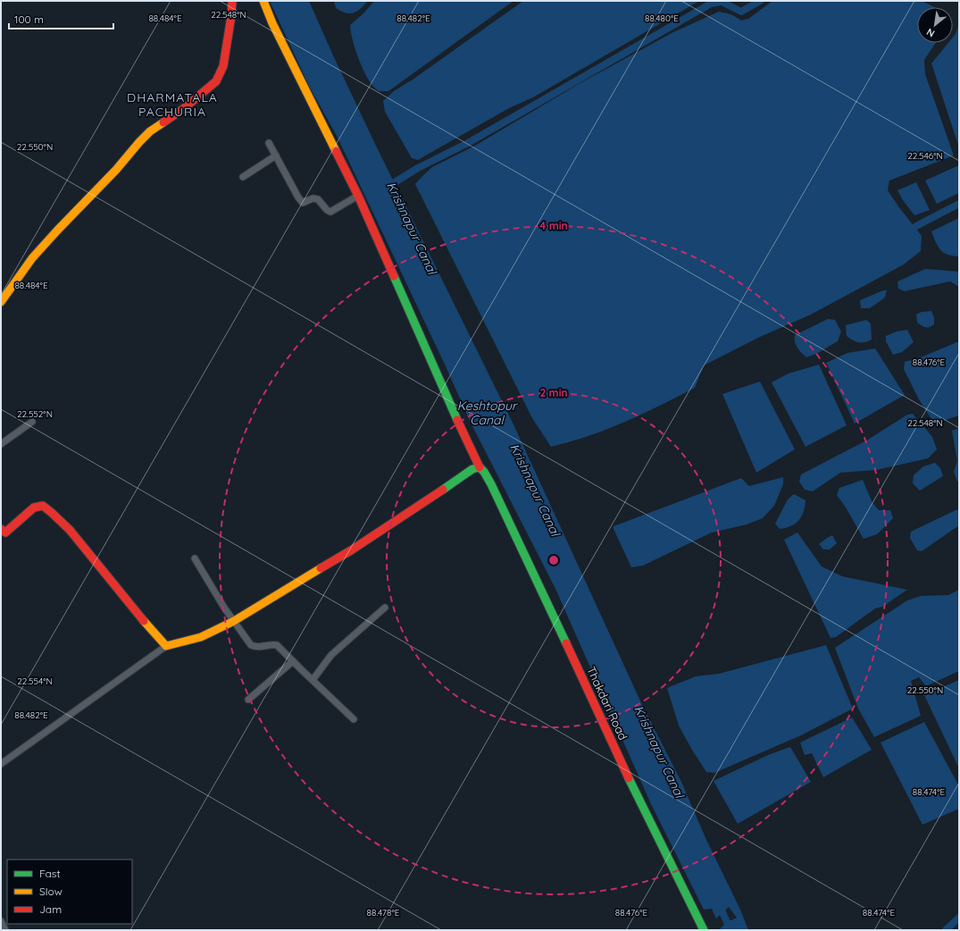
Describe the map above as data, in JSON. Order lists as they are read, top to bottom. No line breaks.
{"streets":{"street":["Thakdari Road"]},"districts":["DHARMATALA PACHURIA"],"water":["Krishnapur Canal","Keshtopur Canal"],"legend":["Fast","Slow","Jam"],"scale_bar":"100 m","north":"bottom left","coordinates":["22.548°N","88.482°E","88.480°E","88.484°E","22.550°N","22.546°N","88.476°E","22.552°N","22.554°N","88.474°E","88.478°E"],"rings":["4 min","2 min"]}
